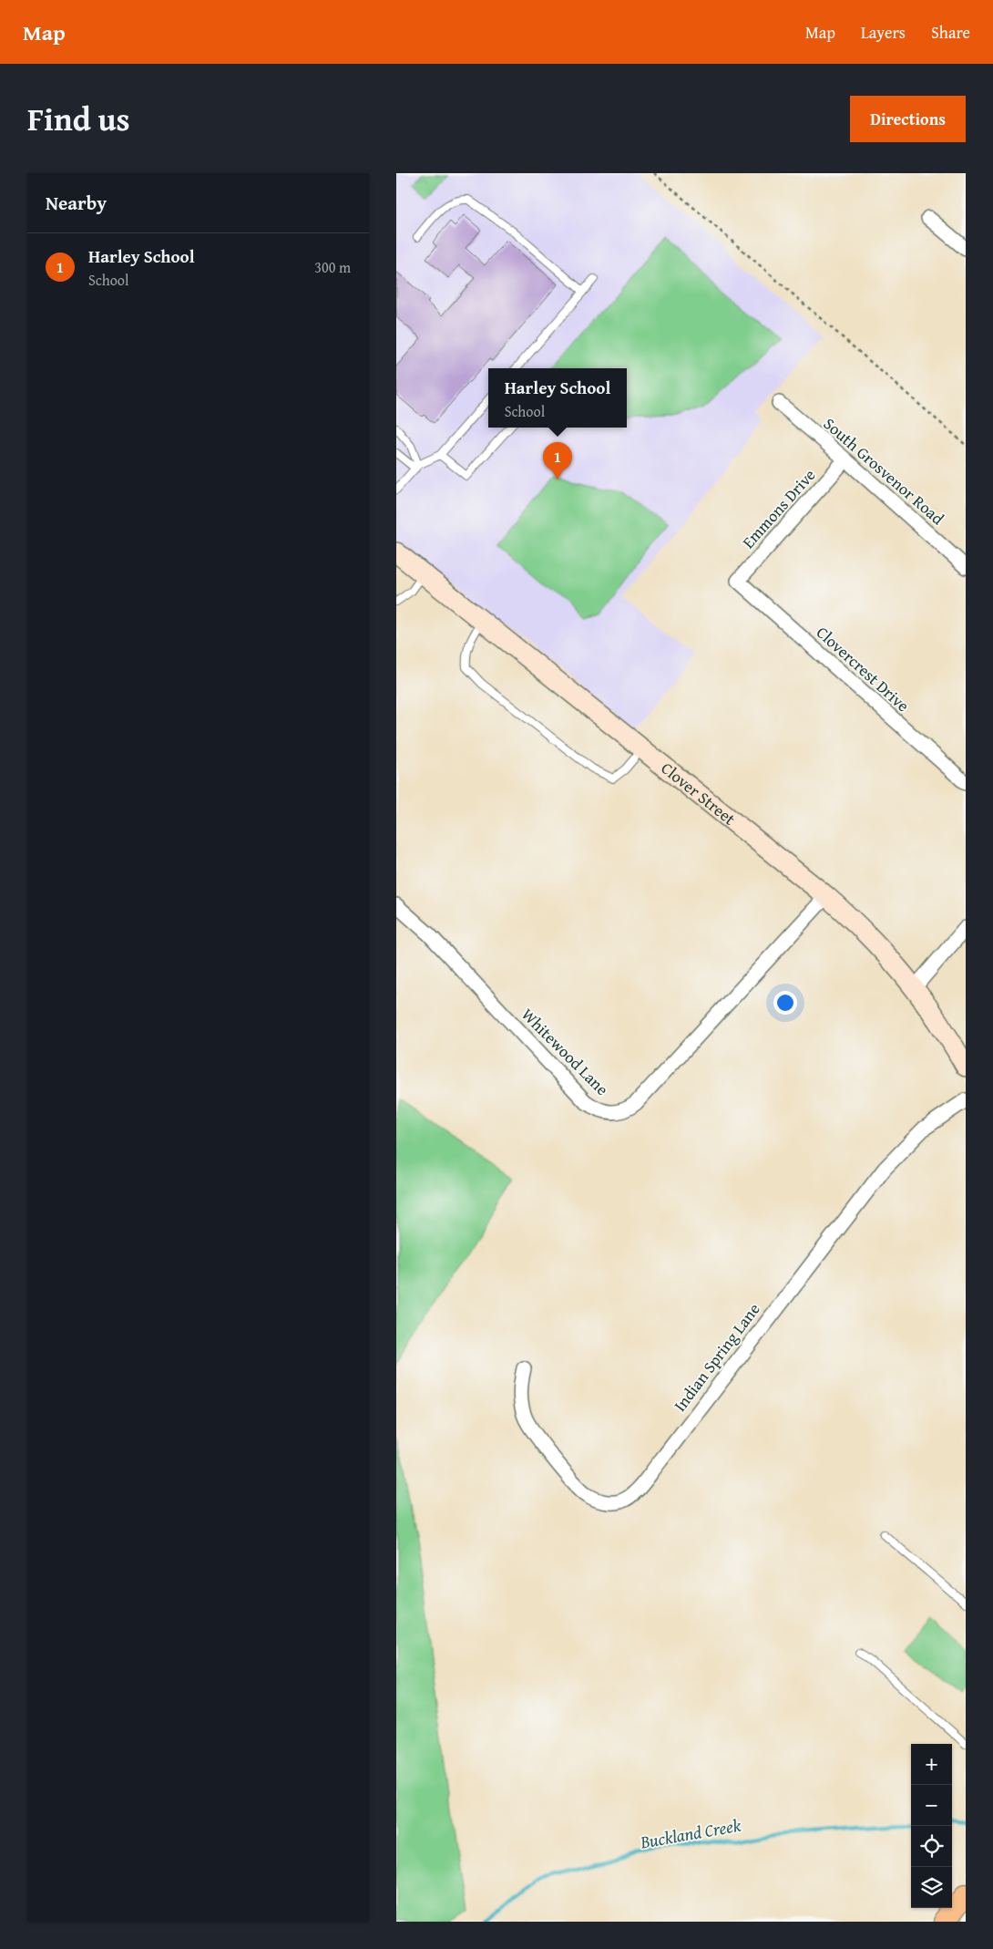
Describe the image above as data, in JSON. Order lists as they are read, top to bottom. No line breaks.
{"streets":{"main road":["Clover Street"],"street":["South Grosvenor Road","Emmons Drive","Clovercrest Drive","Whitewood Lane","Indian Spring Lane"]},"crossings":[["South Grosvenor Road","Emmons Drive"],["Emmons Drive","Clovercrest Drive"],["Clover Street","Whitewood Lane"]],"water":["Buckland Creek"],"page":{"header":"Map","nav":["Map","Layers","Share"],"title":"Find us","buttons":"Directions","heading":"Nearby","list":[{"mark":"1","name":"Harley School","note":"School","value":"300 m"}],"popup":["Harley School","School"],"pins":"1","map_buttons":["+","−"]}}
